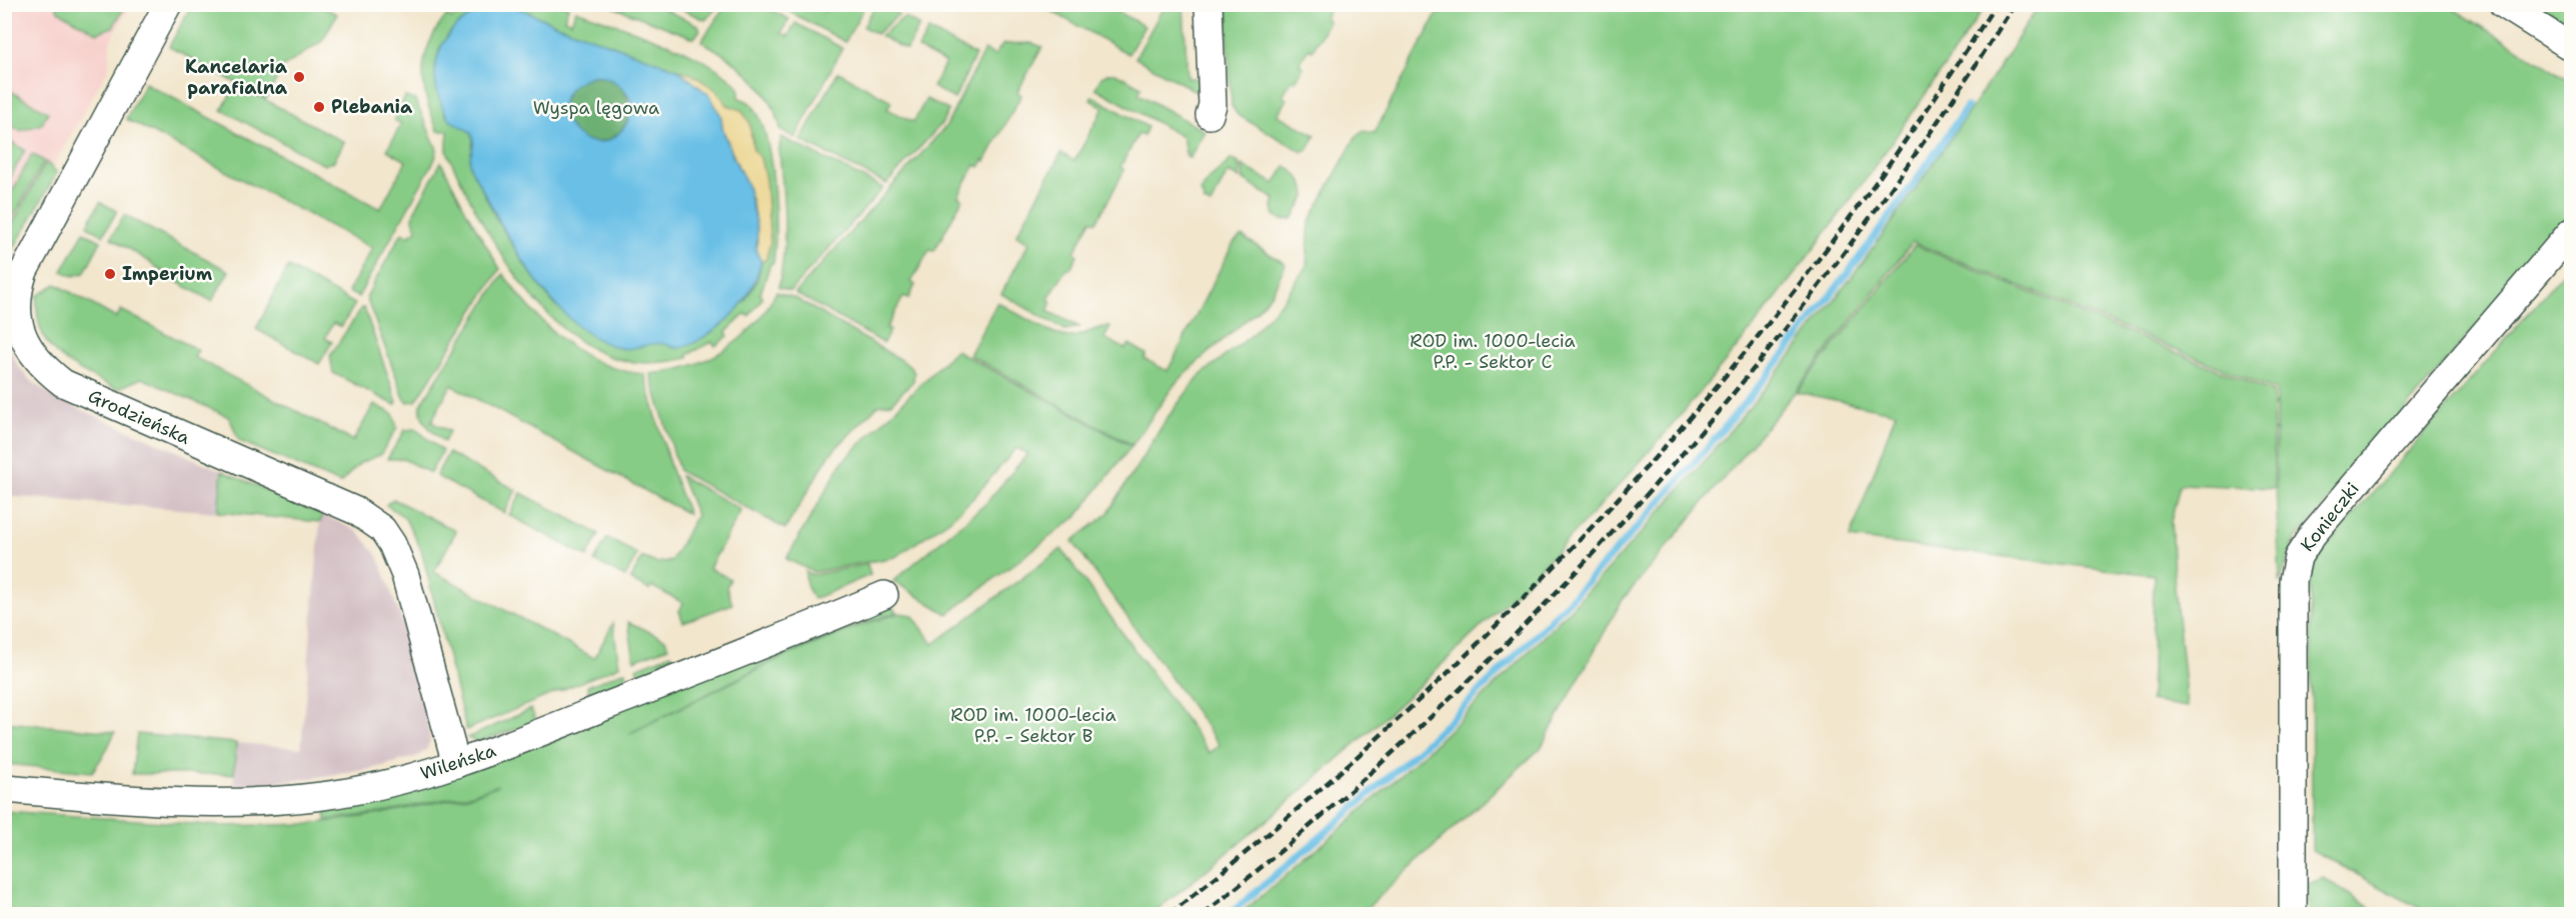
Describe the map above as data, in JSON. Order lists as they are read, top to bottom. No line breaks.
{"streets":{"street":["Grodzieńska","Konieczki","Wileńska"]},"crossings":[["Grodzieńska","Wileńska"]],"parks":["Wyspa lęgowa","ROD im. 1000-lecia P.P. - Sektor C","ROD im. 1000-lecia P.P. - Sektor B"],"places":["Kancelaria parafialna","Plebania","Imperium"]}
